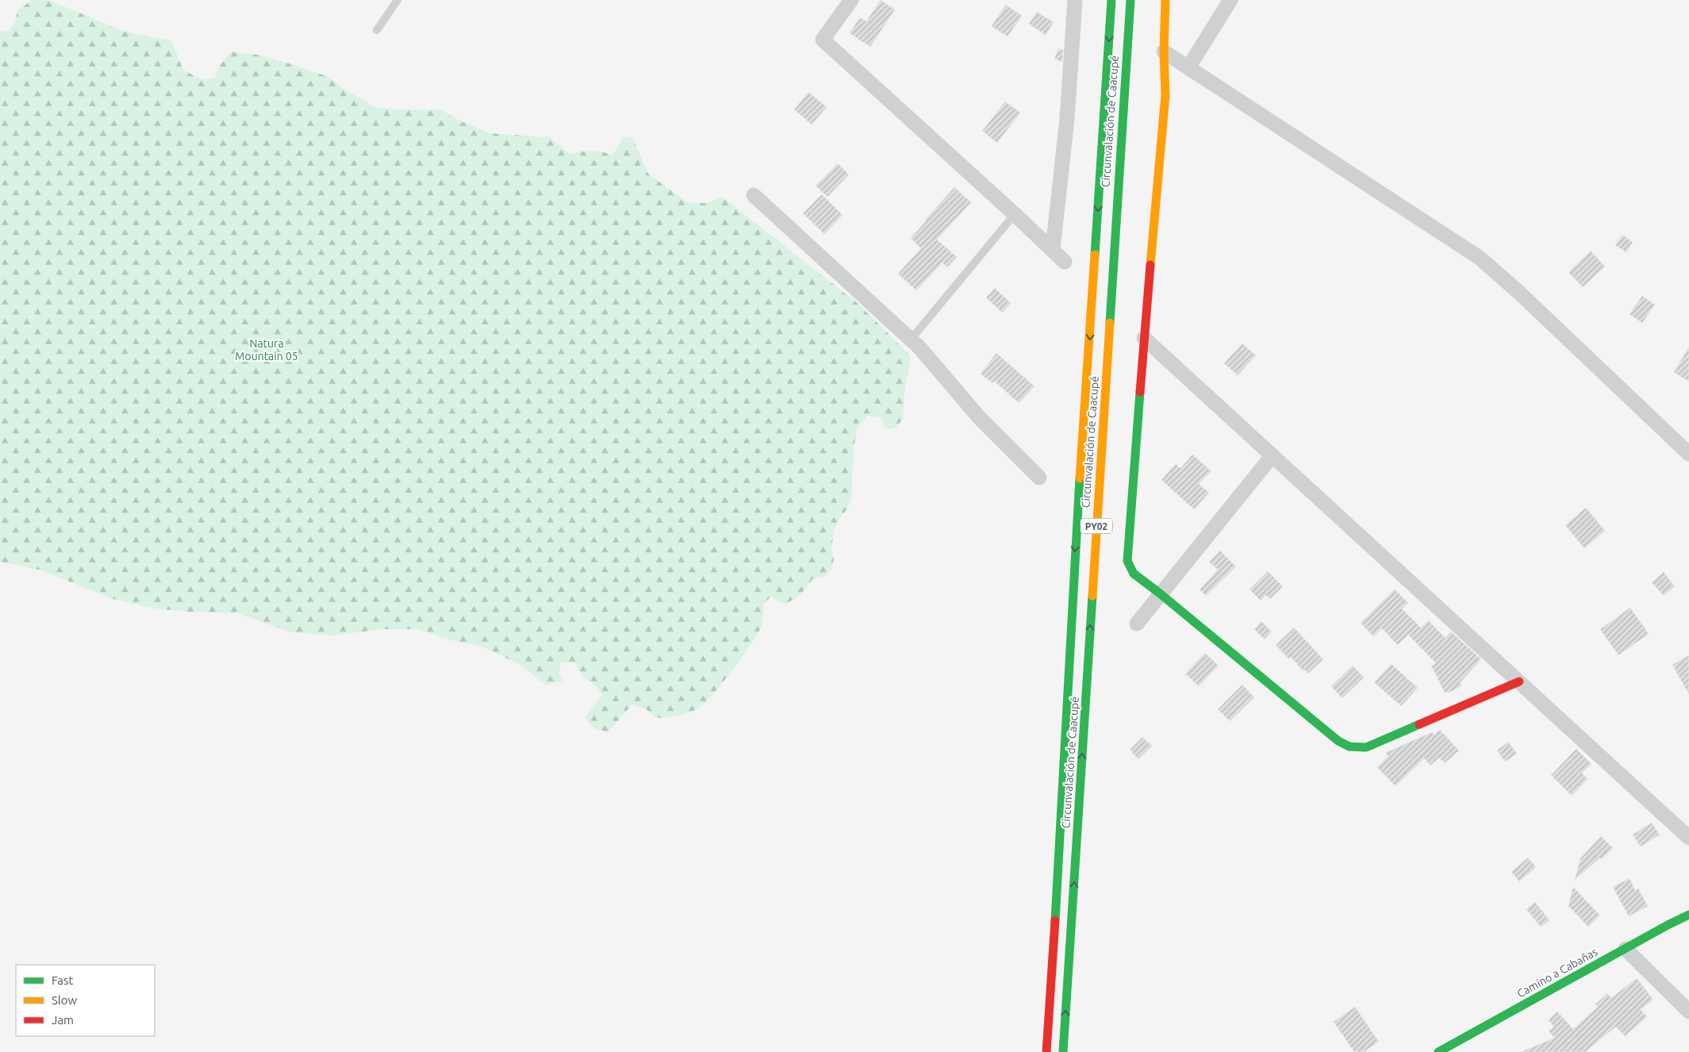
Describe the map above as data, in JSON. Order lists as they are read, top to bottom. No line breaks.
{"streets":{"main road":["Circunvalación de Caacupé","PY02","Camino a Cabañas"]},"parks":["Natura Mountain 05"],"legend":["Fast","Slow","Jam"]}
